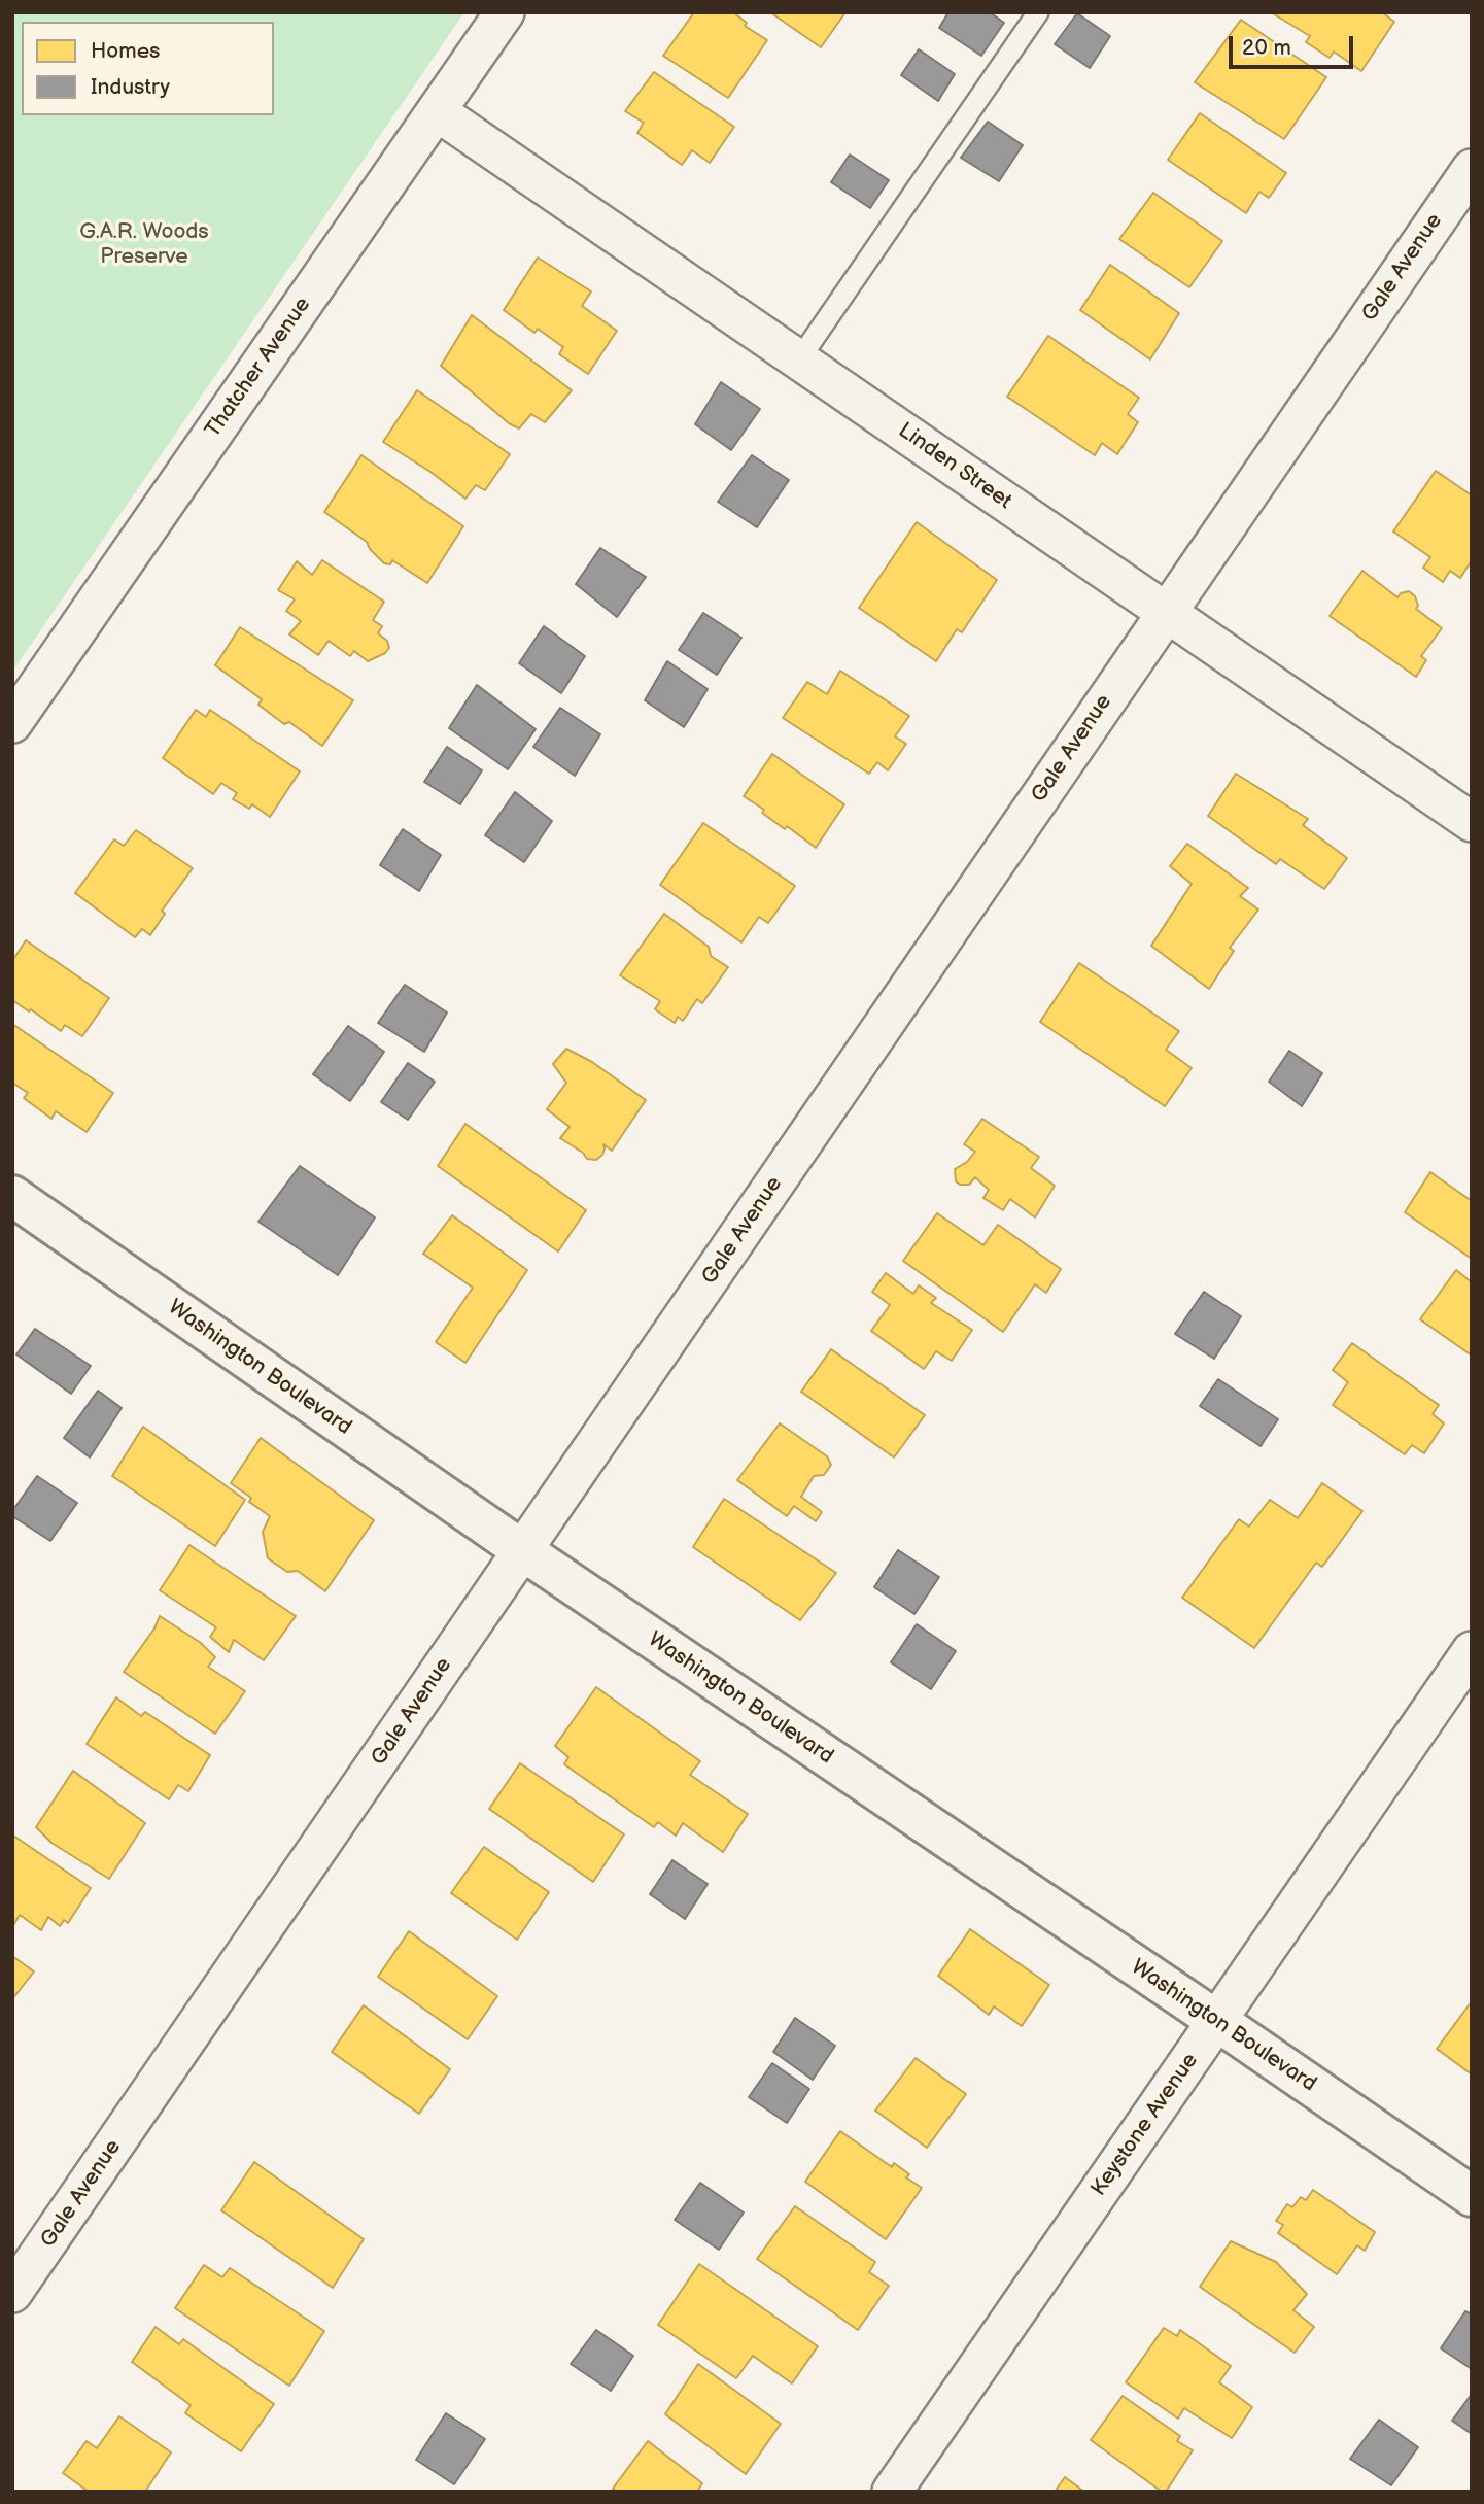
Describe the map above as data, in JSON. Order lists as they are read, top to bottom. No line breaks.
{"streets":{"street":["Gale Avenue","Thatcher Avenue","Linden Street","Washington Boulevard","Keystone Avenue"]},"crossings":[["Gale Avenue","Linden Street"],["Gale Avenue","Washington Boulevard"],["Thatcher Avenue","Linden Street"],["Washington Boulevard","Keystone Avenue"]],"parks":["G.A.R. Woods Preserve"],"legend":["Homes","Industry"],"scale_bar":"20 m"}
